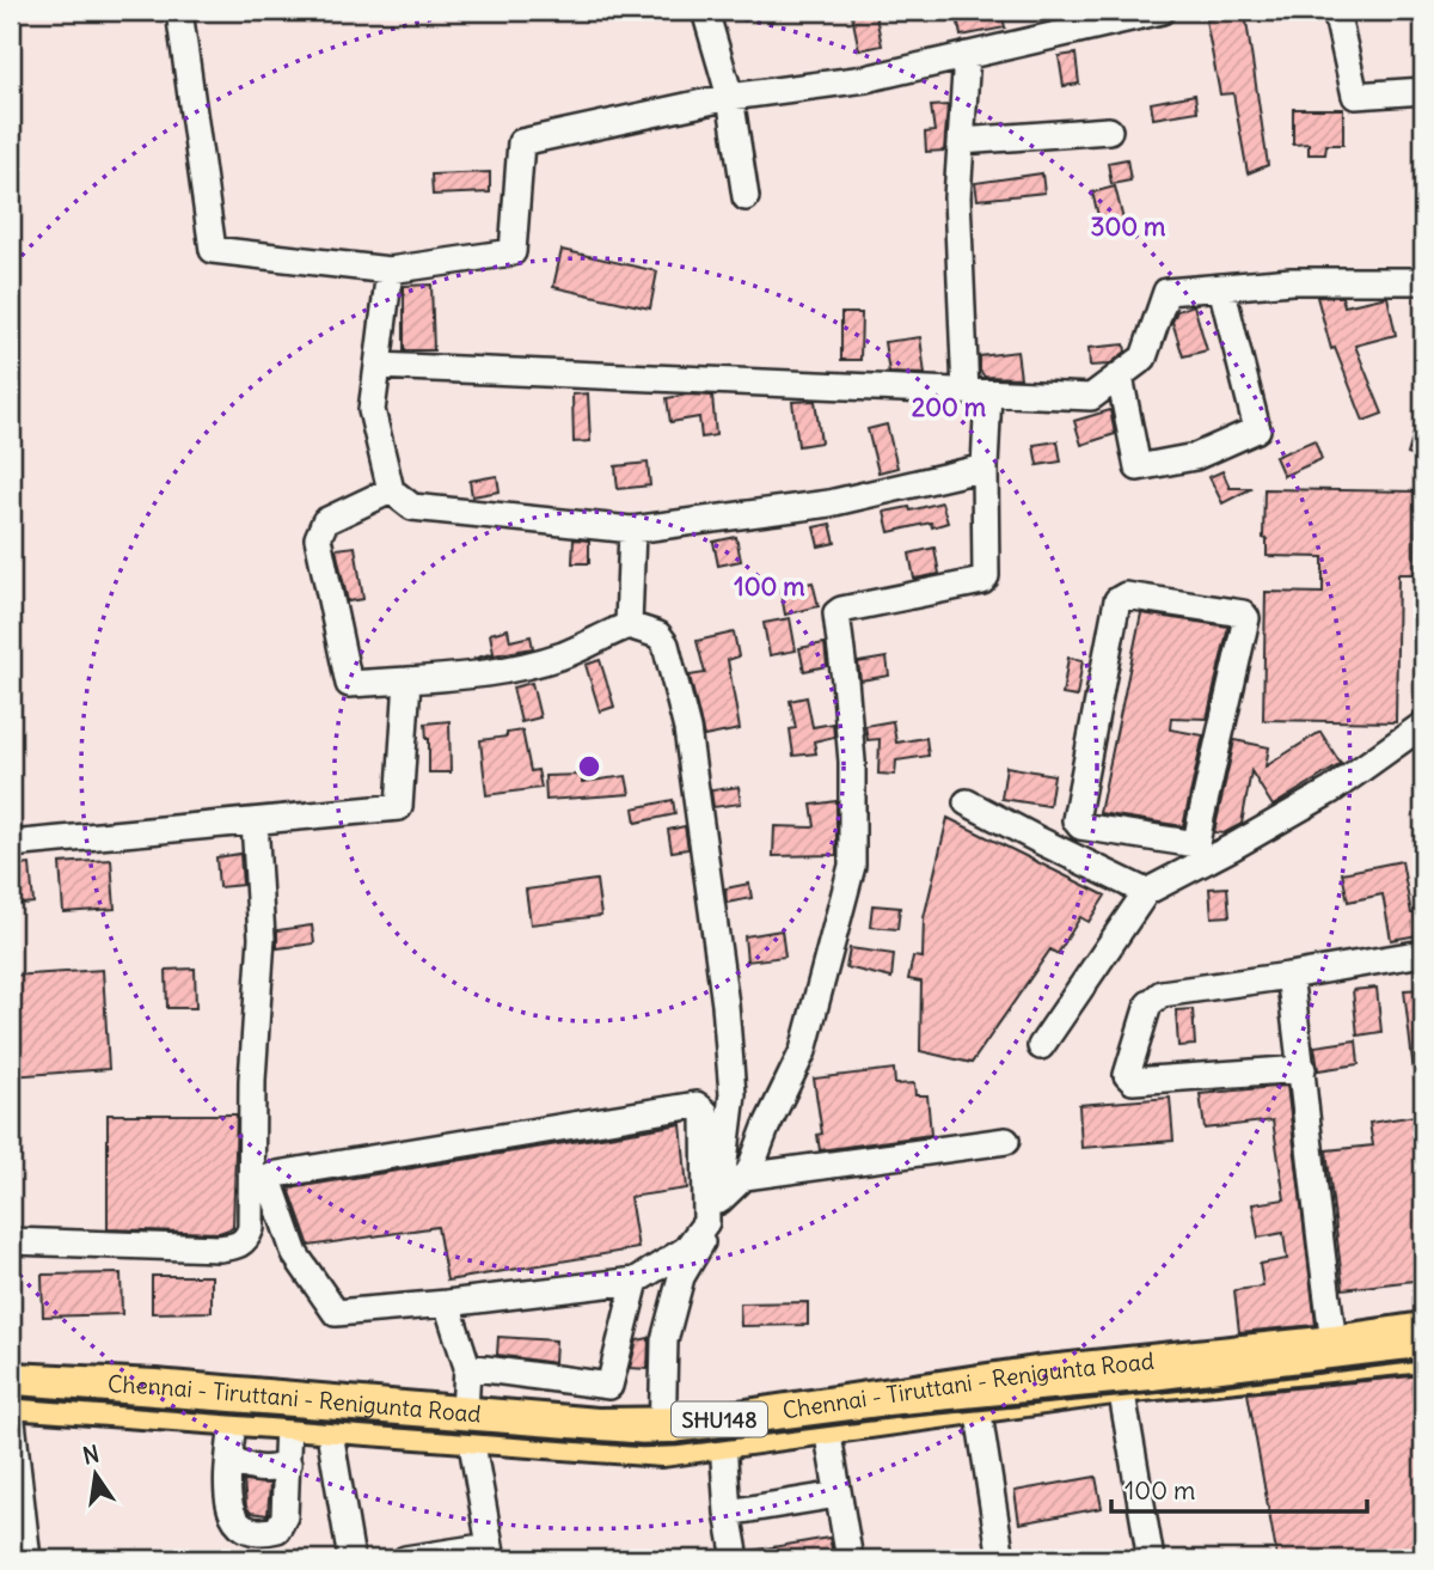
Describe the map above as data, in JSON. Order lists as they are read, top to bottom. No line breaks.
{"streets":{"main road":["Chennai - Tiruttani - Renigunta Road","SHU148"]},"scale_bar":"100 m","north":"top","rings":["300 m","200 m","100 m"]}
